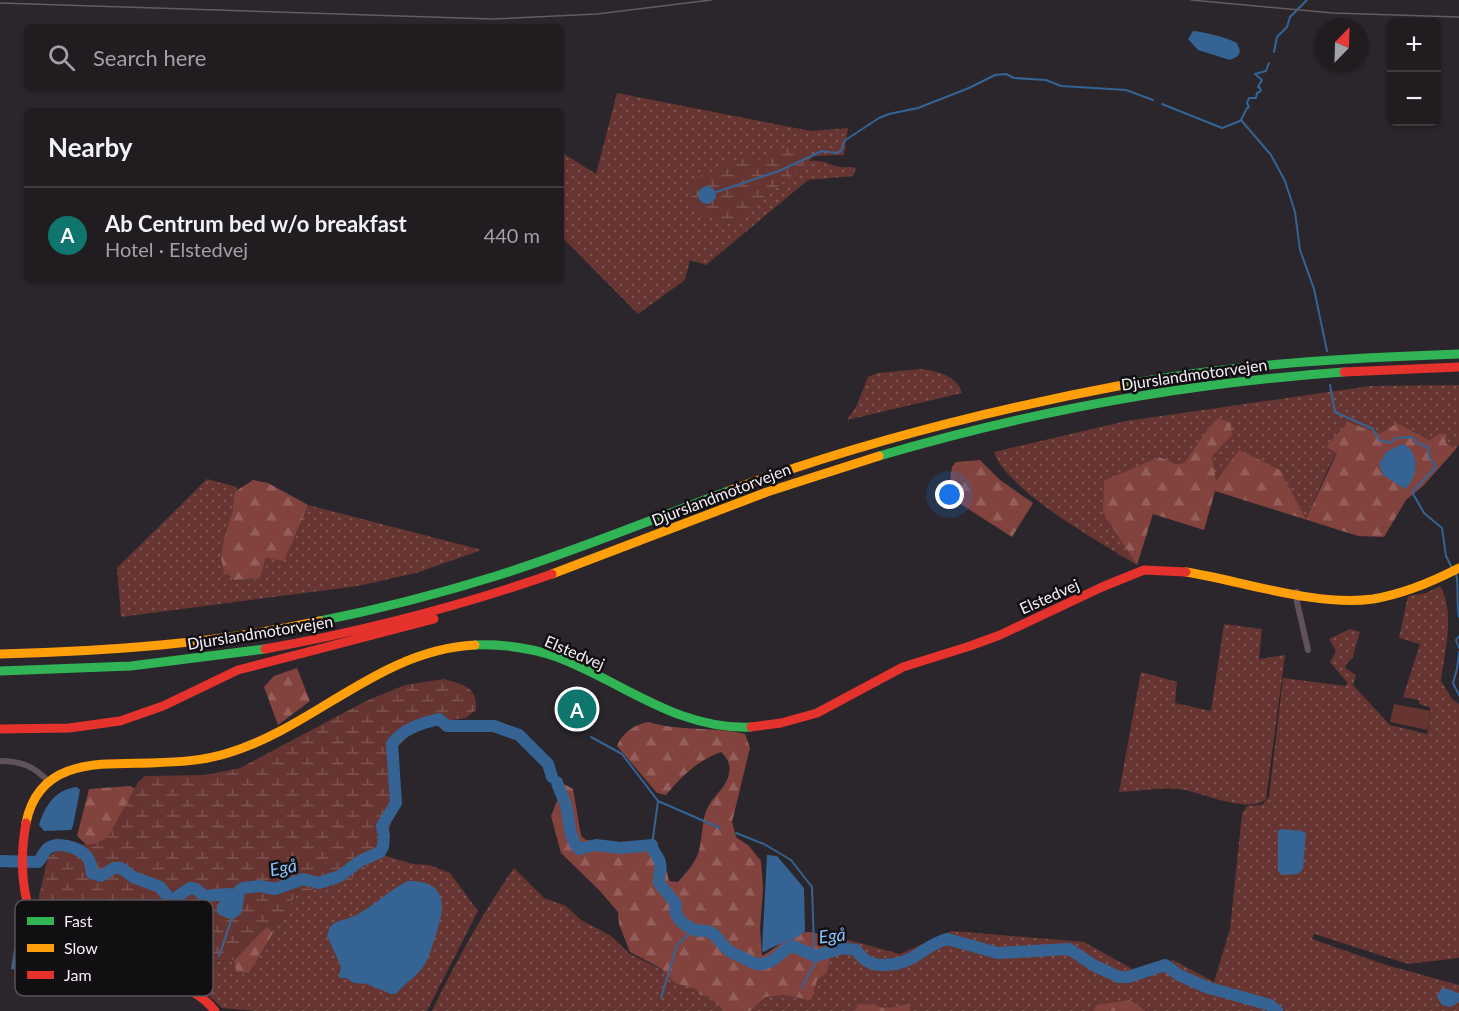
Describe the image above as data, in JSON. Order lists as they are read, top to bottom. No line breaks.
{"streets":{"main road":["Djurslandmotorvejen","Elstedvej"]},"water":["Egå"],"legend":["Fast","Slow","Jam"],"north":"top right","page":{"map_buttons":["+","−"],"search":"Search here","heading":"Nearby","list":[{"mark":"A","name":"Ab Centrum bed w/o breakfast","note":"Hotel · Elstedvej","value":"440 m"}],"pins":"A"}}
